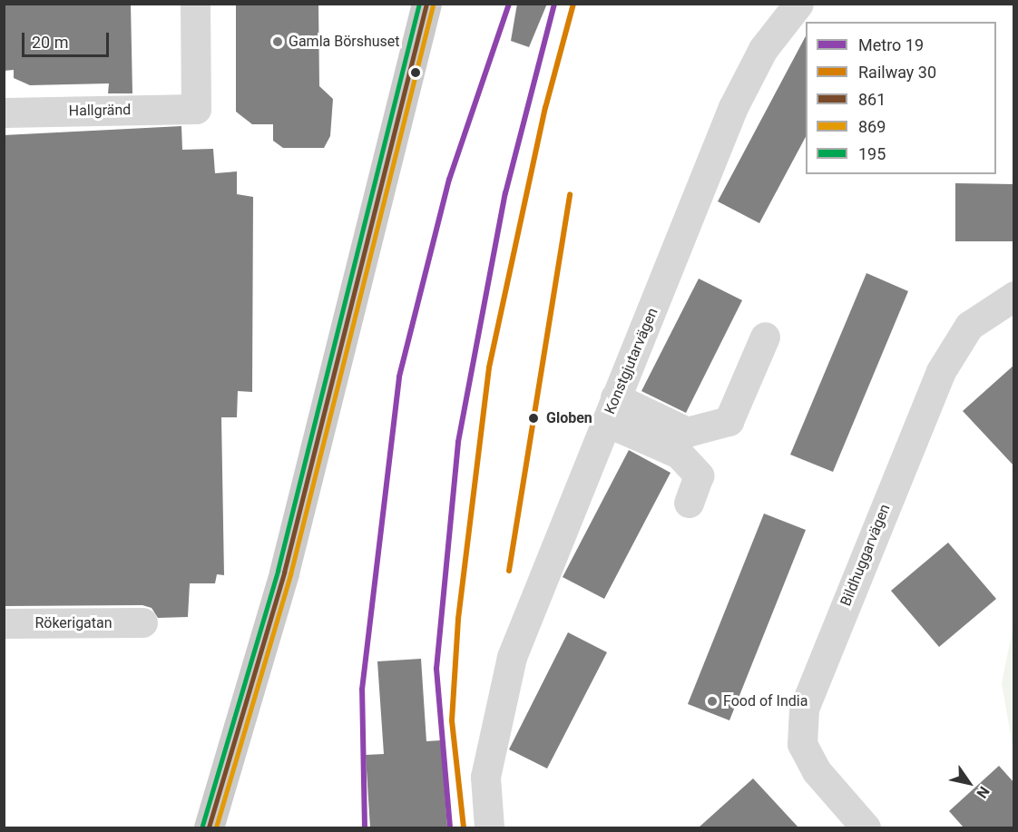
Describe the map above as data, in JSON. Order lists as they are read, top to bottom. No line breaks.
{"streets":{"street":["Hallgränd","Konstgjutarvägen","Bildhuggarvägen","Rökerigatan"]},"places":["Gamla Börshuset","Globen","Food of India"],"lines":["metro line 19","rail line 30","transit line 861","transit line 195","transit line 869"],"legend":["Metro 19","Railway 30","861","869","195"],"scale_bar":"20 m","north":"bottom right"}
